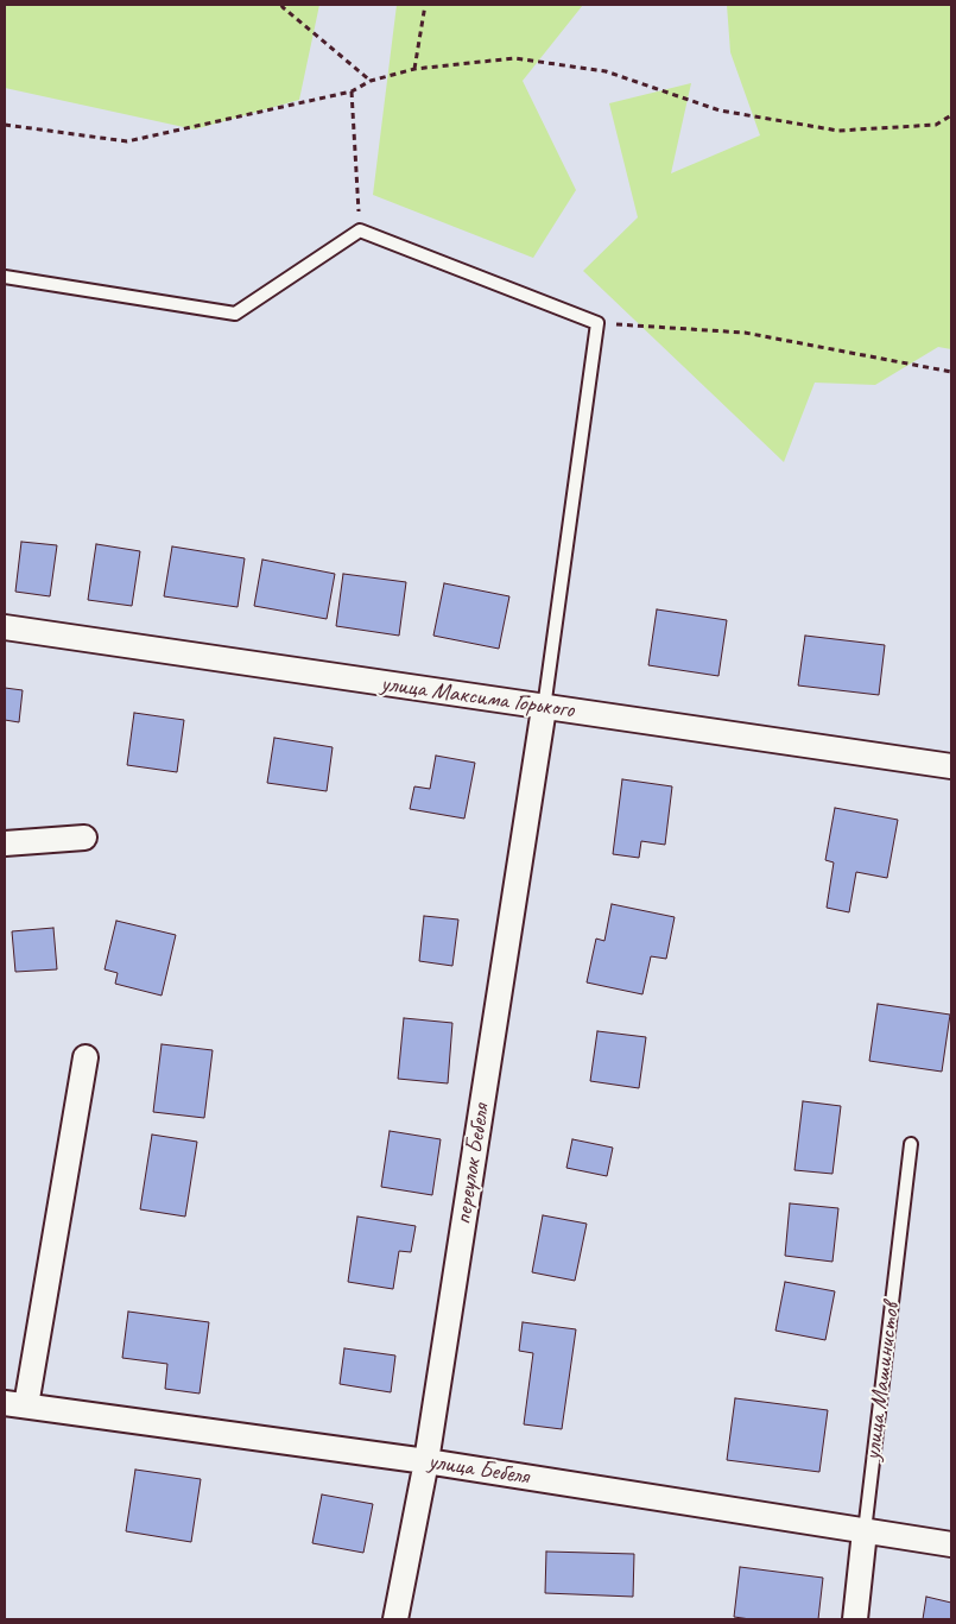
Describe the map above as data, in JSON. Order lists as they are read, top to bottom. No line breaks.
{"streets":{"street":["улица Максима Горького","переулок Бебеля","улица Машинистов","улица Бебеля"]},"crossings":[["улица Максима Горького","переулок Бебеля"],["переулок Бебеля","улица Бебеля"],["улица Машинистов","улица Бебеля"]]}
